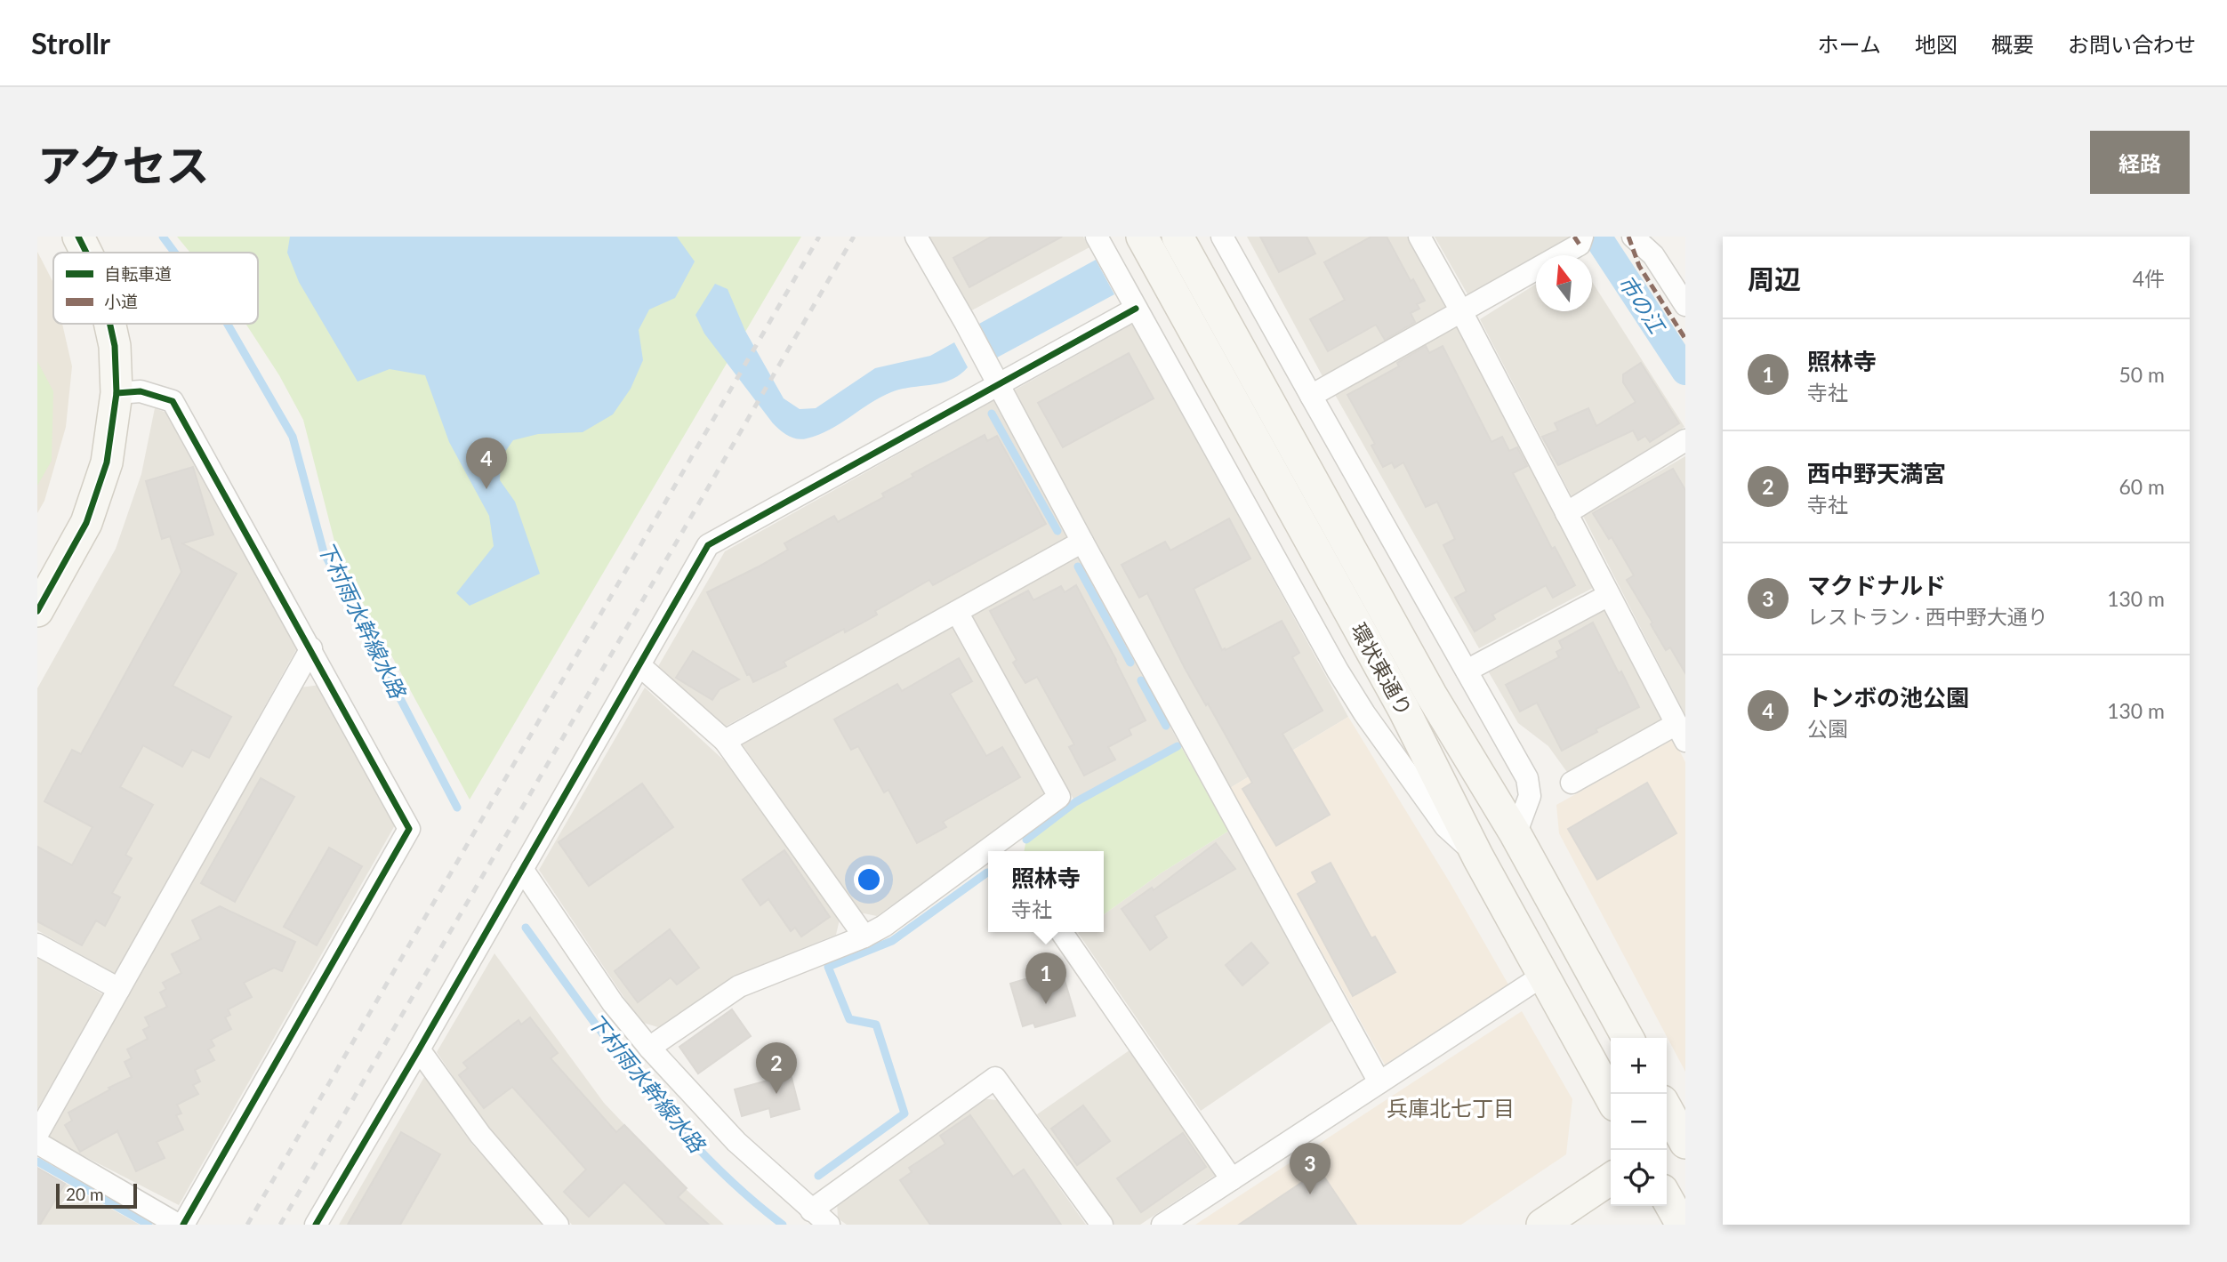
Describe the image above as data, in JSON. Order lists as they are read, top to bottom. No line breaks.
{"streets":{"main road":["環状東通り"]},"districts":["兵庫北七丁目"],"water":["市の江","下村雨水幹線水路"],"legend":["自転車道","小道"],"scale_bar":"20 m","north":"top","page":{"header":"Strollr","nav":["ホーム","地図","概要","お問い合わせ"],"title":"アクセス","buttons":"経路","heading":["周辺","4件"],"list":[{"mark":"1","name":"照林寺","note":"寺社","value":"50 m"},{"mark":"2","name":"西中野天満宮","note":"寺社","value":"60 m"},{"mark":"3","name":"マクドナルド","note":"レストラン · 西中野大通り","value":"130 m"},{"mark":"4","name":"トンボの池公園","note":"公園","value":"130 m"}],"pins":["4","1","2","3"],"popup":["照林寺","寺社"],"map_buttons":["+","−"],"scale":"20 m"}}
